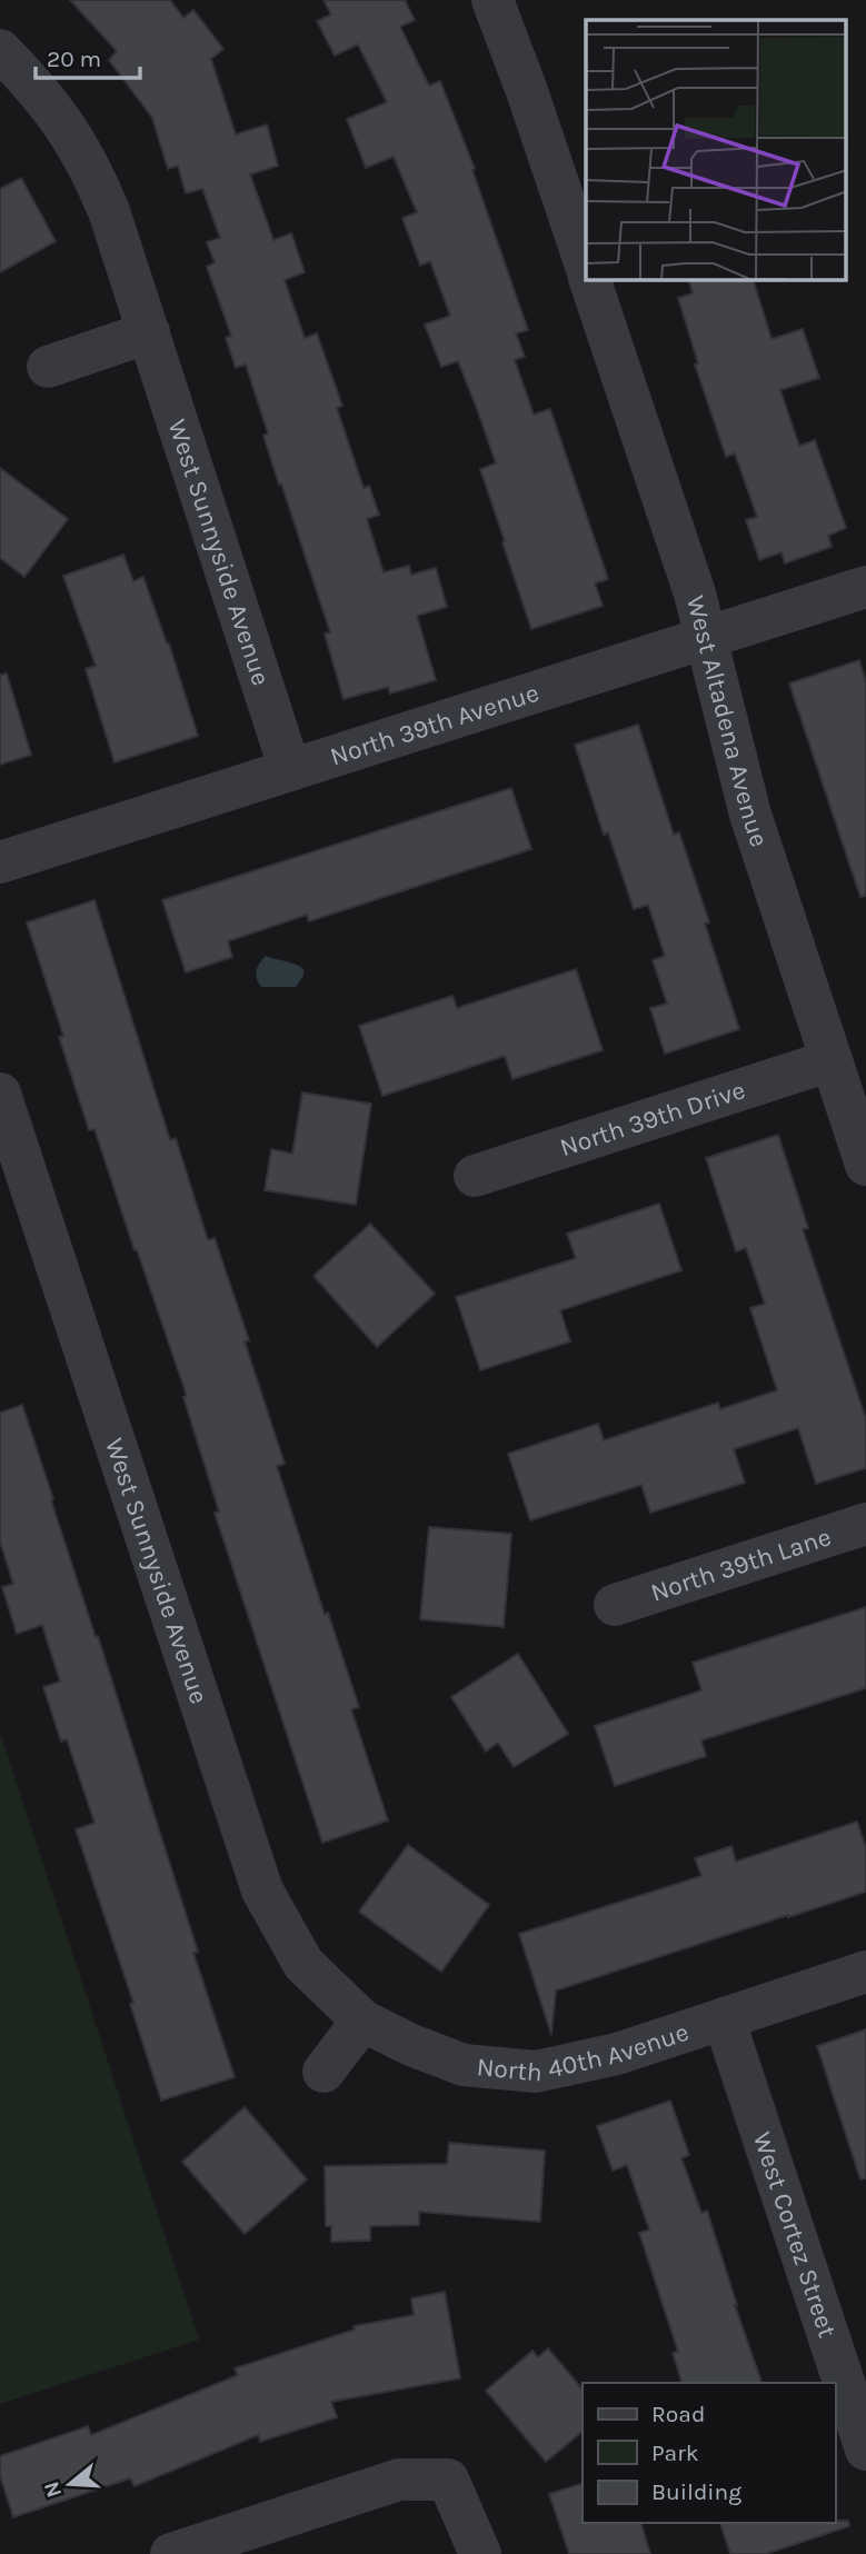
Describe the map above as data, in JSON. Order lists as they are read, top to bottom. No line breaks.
{"streets":{"street":["West Sunnyside Avenue","West Altadena Avenue","North 39th Avenue","North 39th Drive","North 39th Lane","North 40th Avenue","West Cortez Street"]},"crossings":[["West Sunnyside Avenue","North 39th Avenue"],["West Sunnyside Avenue","North 40th Avenue"],["West Altadena Avenue","North 39th Avenue"],["West Altadena Avenue","North 39th Drive"],["North 40th Avenue","West Cortez Street"]],"legend":["Road","Park","Building"],"scale_bar":"20 m","north":"left"}
